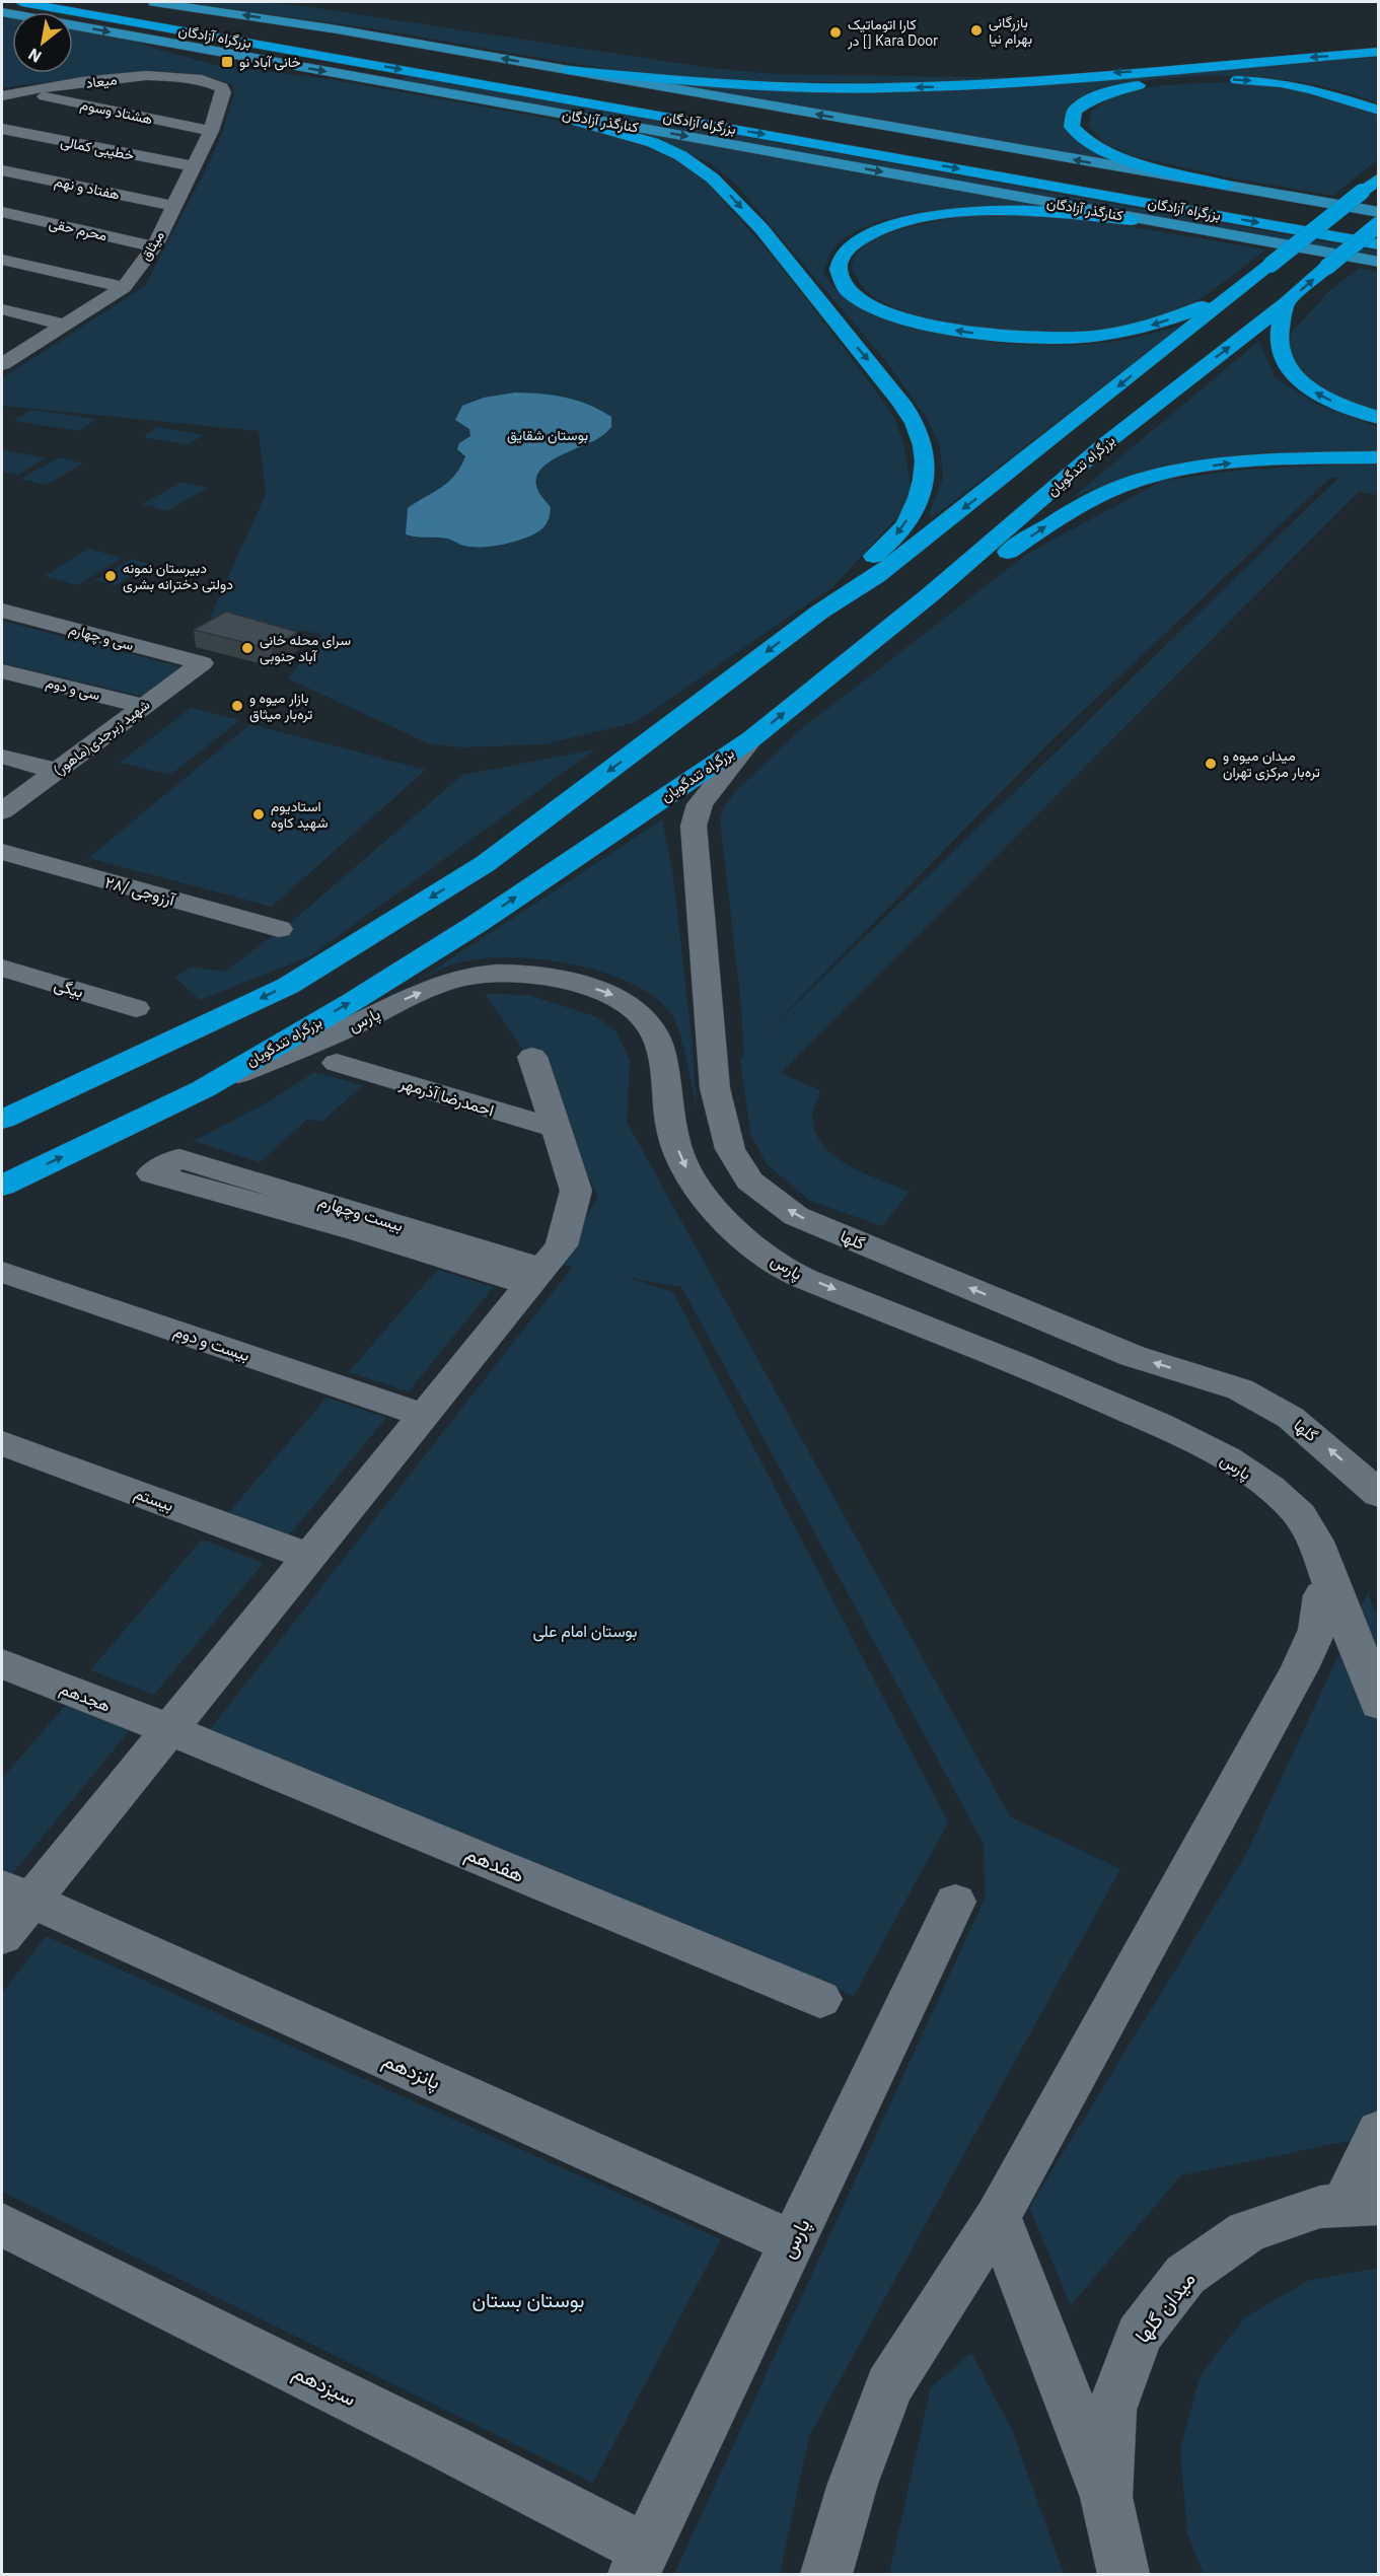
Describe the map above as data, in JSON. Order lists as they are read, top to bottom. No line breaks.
{"streets":{"highway":["بزرگراه آزادگان","بزرگراه تندگویان"],"main road":["کنارگذر آزادگان"],"street":["میعاد","هشتاد وسوم","خطیبی کمالی","هفتاد و نهم","محرم حقی","میثاق","سی و چهارم","سی و دوم","شهید زبرجدی(ماهور)","آرزوجی /۲۸","بیگی","پارس","احمدرضا آذرمهر","گلها","بیست و دوم","بیستم","هجدهم","هفدهم","پانزدهم","میدان گلها","سیزدهم"]},"crossings":[["میعاد","هشتاد وسوم"],["میعاد","میثاق"],["هشتاد وسوم","میثاق"],["خطیبی کمالی","میثاق"],["هفتاد و نهم","میثاق"],["محرم حقی","میثاق"],["بزرگراه تندگویان","پارس"],["بزرگراه تندگویان","گلها"],["سی و چهارم","شهید زبرجدی(ماهور)"],["سی و دوم","شهید زبرجدی(ماهور)"],["پارس","پانزدهم"],["پارس","سیزدهم"],["هجدهم","هفدهم"]],"one_way":["پارس","گلها"],"parks":["بوستان شقایق","بوستان امام علی","بوستان بستان"],"places":{"other":["بازرگانی بهرام نیا","کارا اتوماتیک در [] Kara Door","دبیرستان نمونه دولتی دخترانه بشری","سرای محله خانی آباد جنوبی","بازار میوه و تره‌بار میثاق","میدان میوه و تره‌بار مرکزی تهران","استادیوم شهید کاوه"],"transit":["خانی آباد نو"]},"north":"bottom left"}
